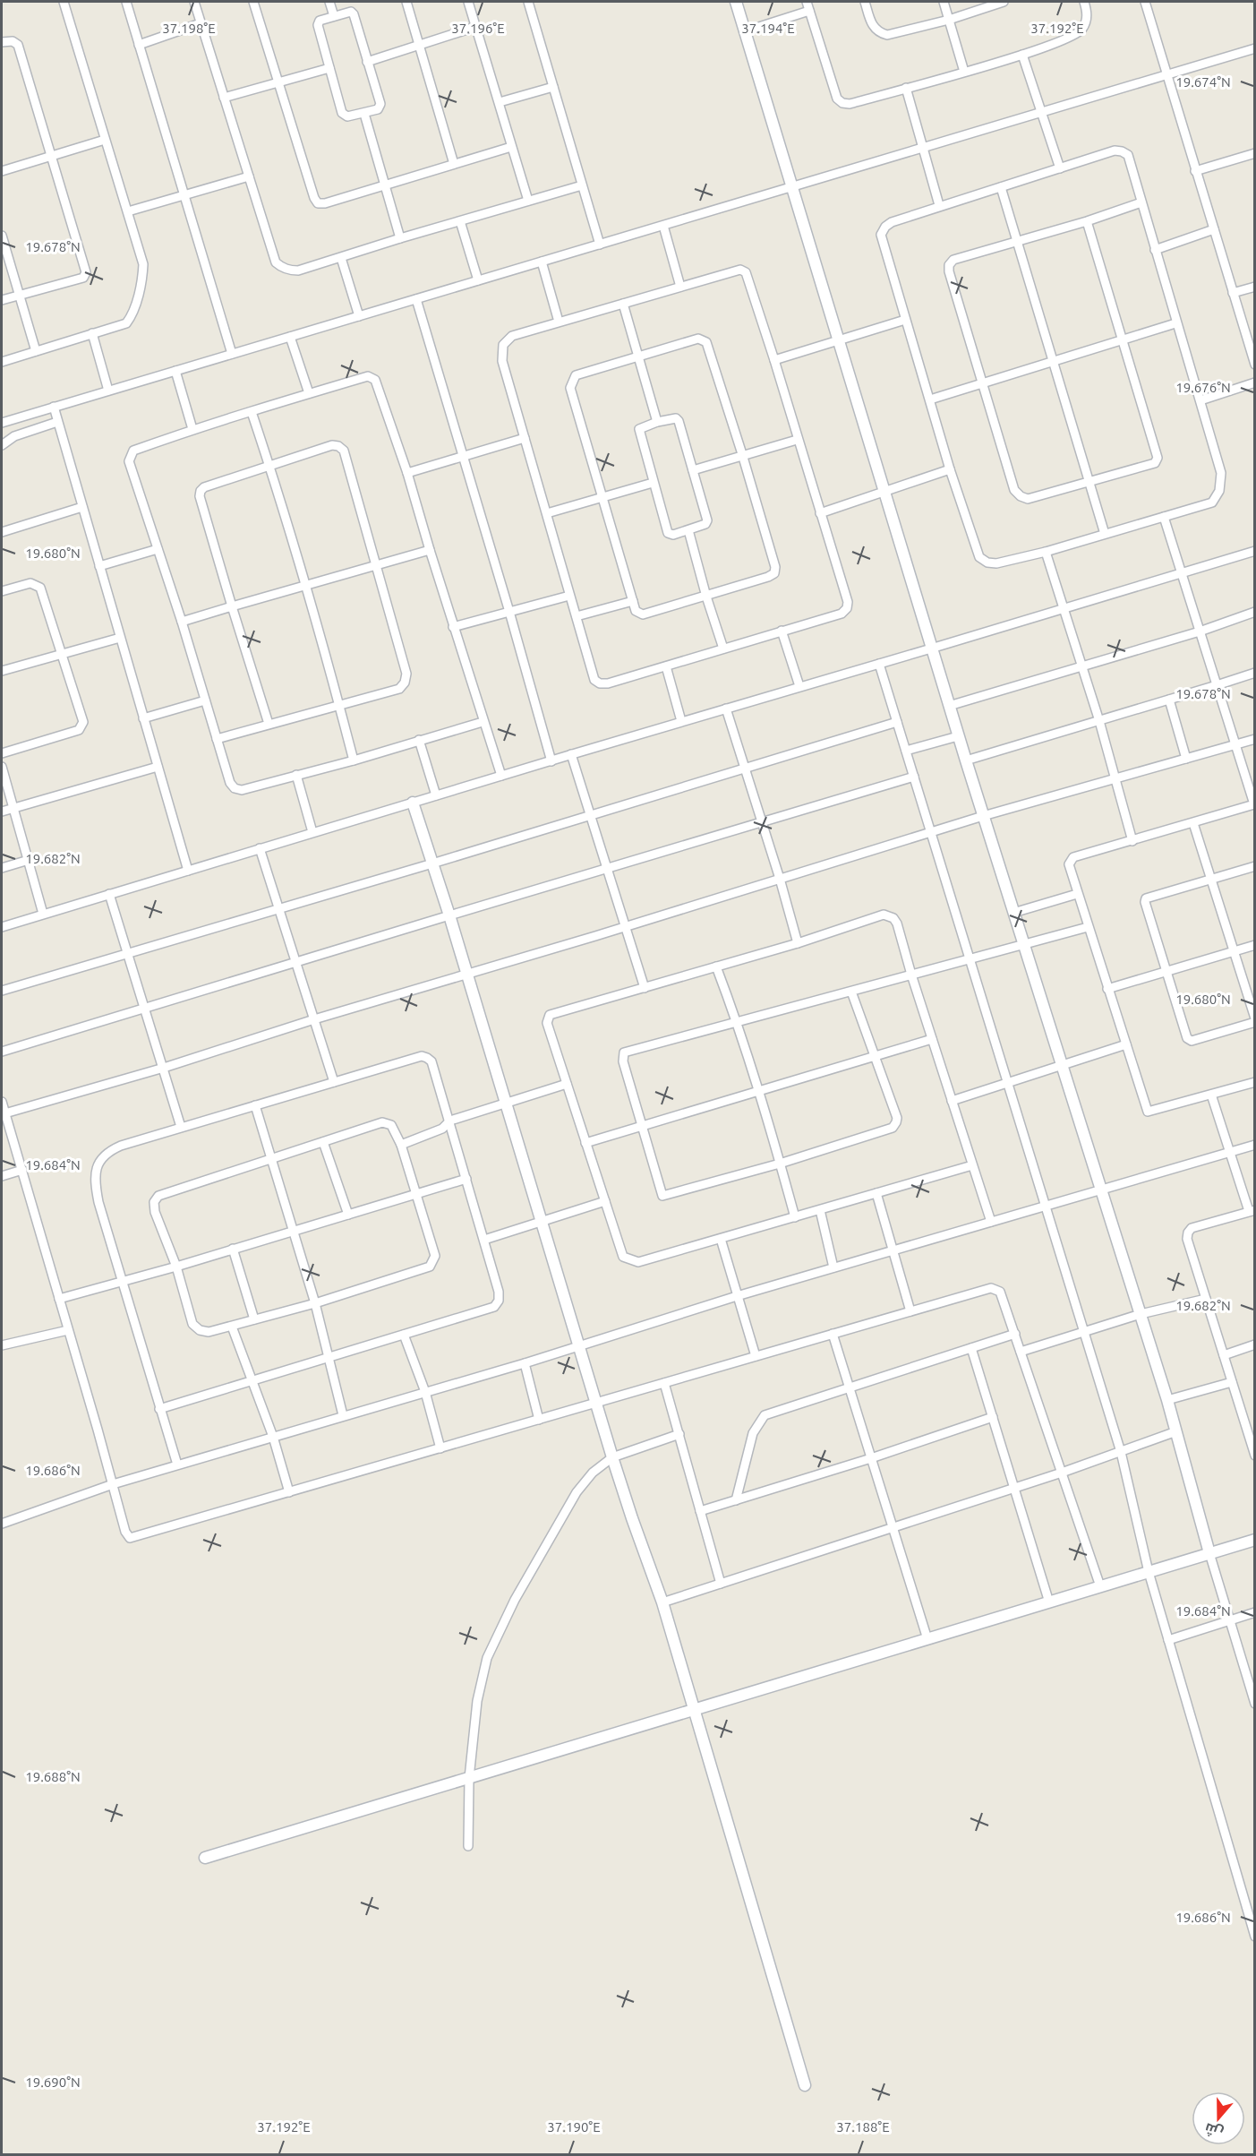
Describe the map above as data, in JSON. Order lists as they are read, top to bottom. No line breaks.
{"north":"bottom","coordinates":["37.198°E","37.196°E","37.194°E","37.192°E","19.674°N","19.678°N","19.676°N","19.680°N","19.682°N","19.684°N","19.686°N","19.688°N","19.690°N","37.190°E","37.188°E"]}
